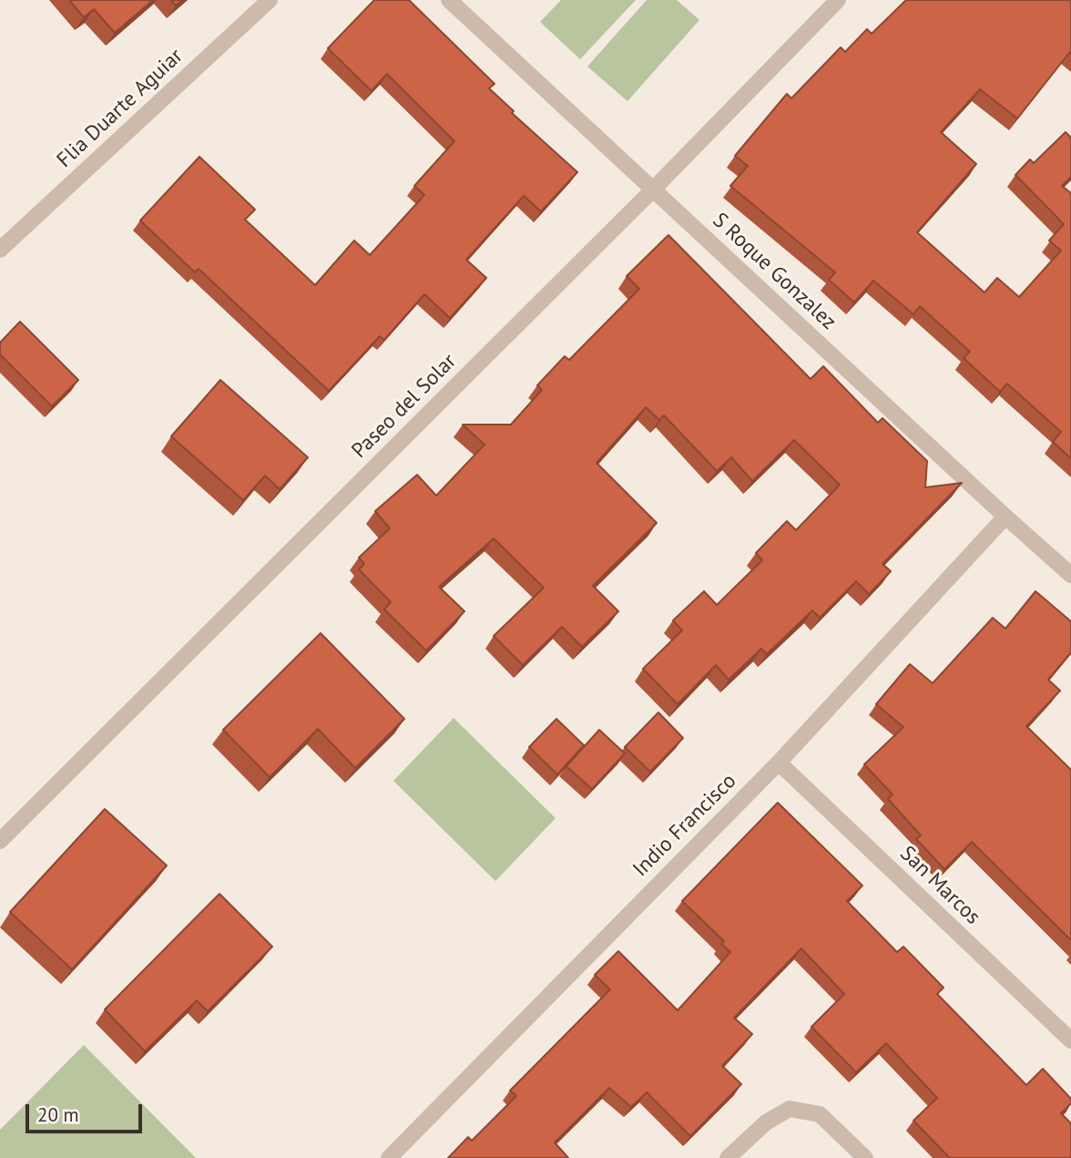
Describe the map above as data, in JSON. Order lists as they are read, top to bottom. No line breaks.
{"streets":{"street":["Flia Duarte Aguiar","S Roque Gonzalez","Paseo del Solar","Indio Francisco","San Marcos"]},"crossings":[["S Roque Gonzalez","Paseo del Solar"],["S Roque Gonzalez","Indio Francisco"],["Indio Francisco","San Marcos"]],"scale_bar":"20 m"}
